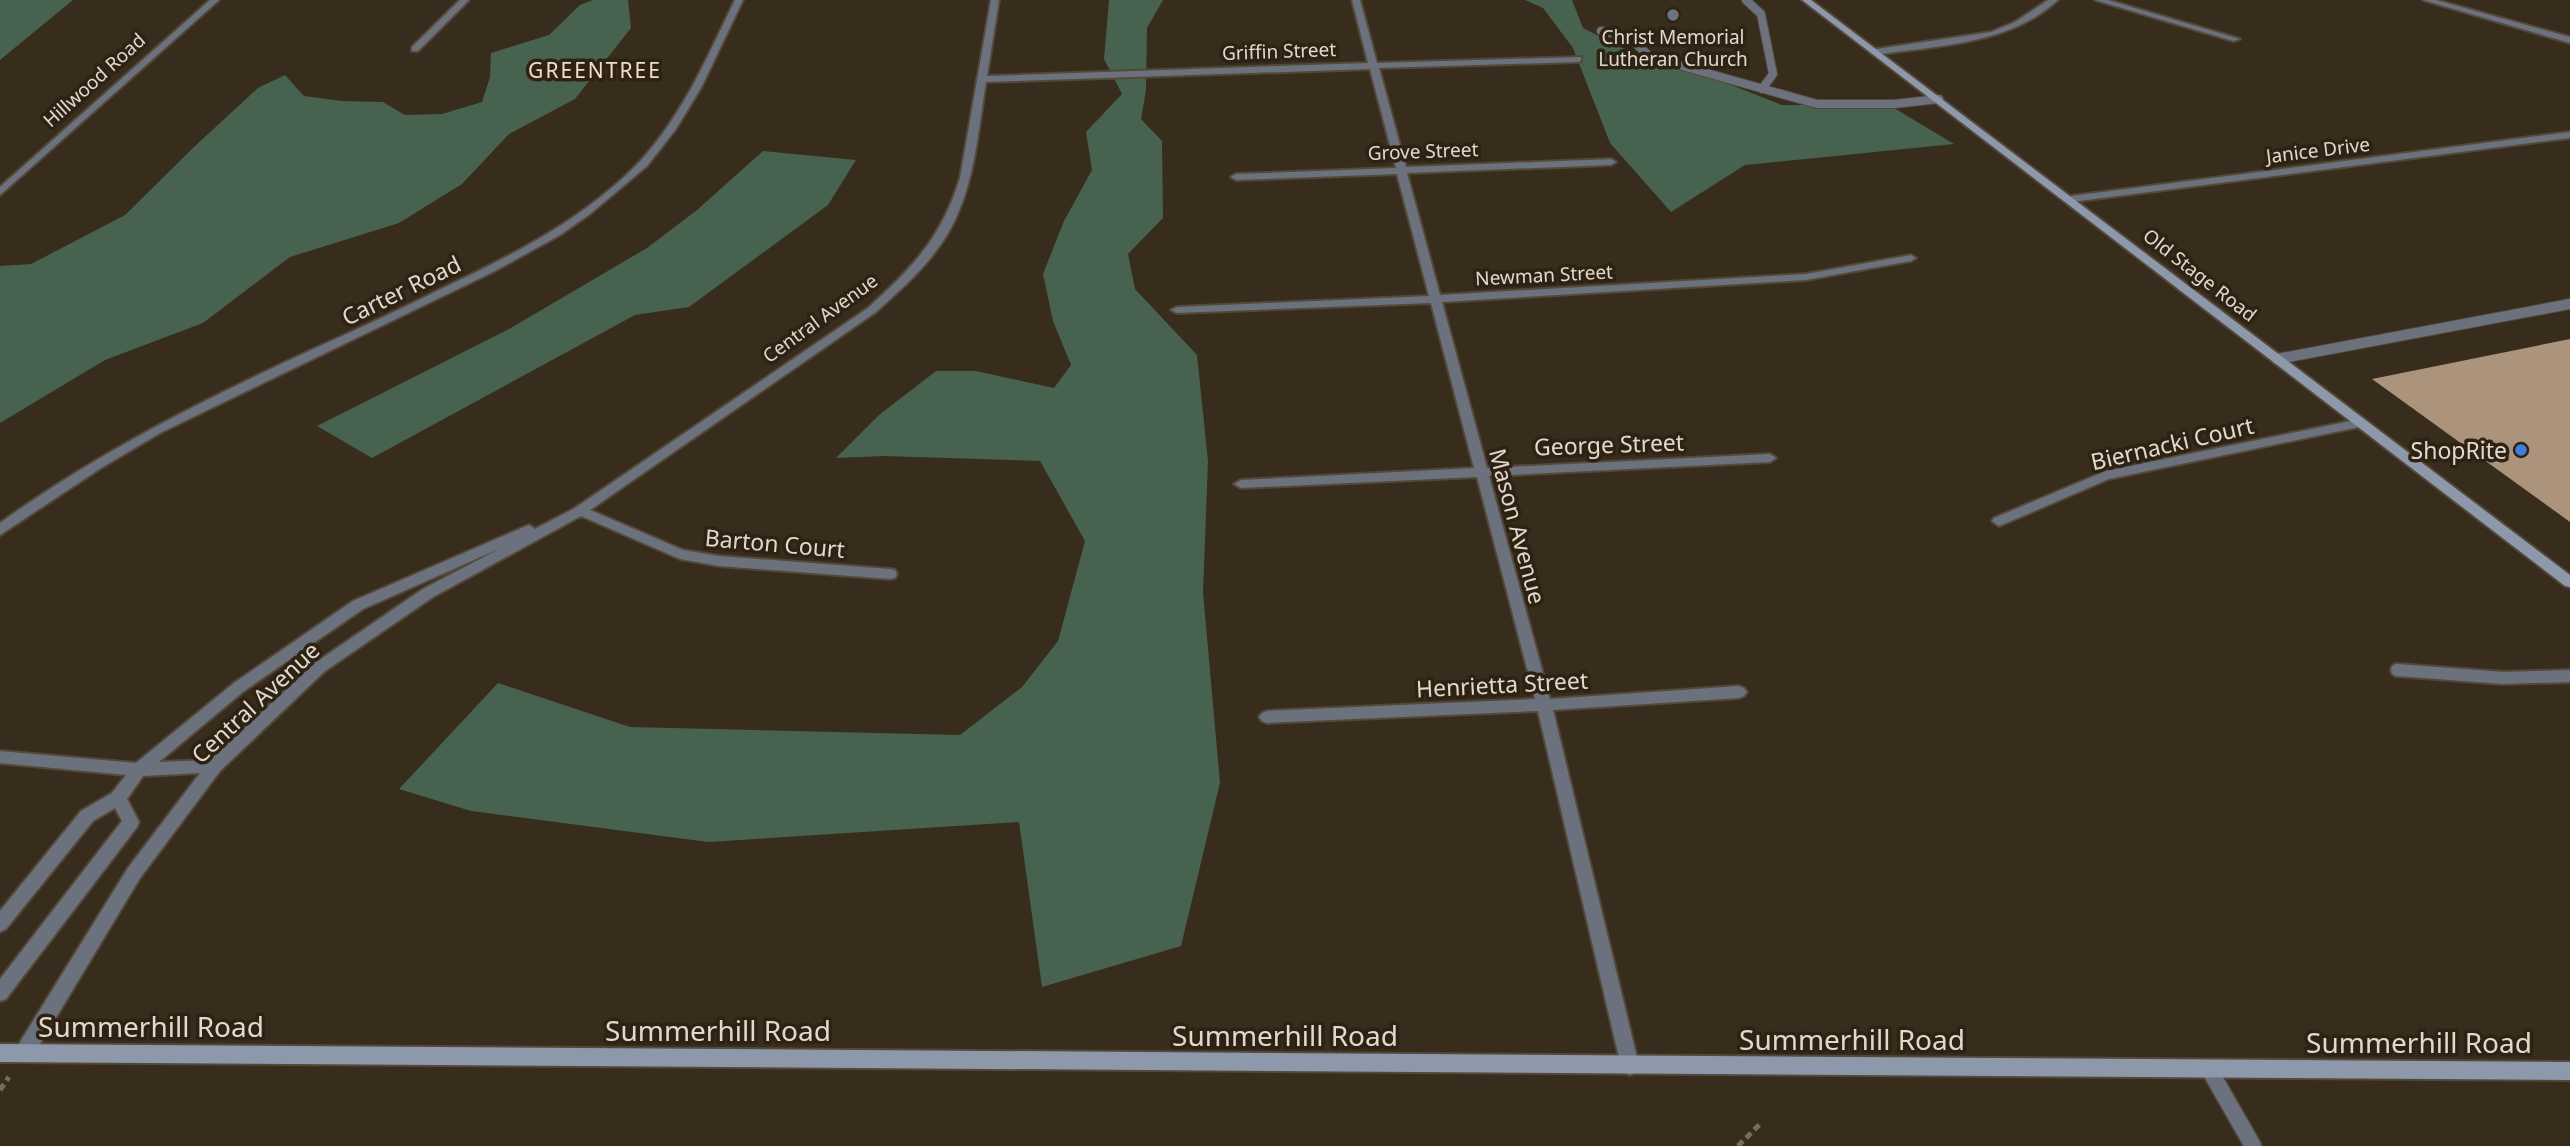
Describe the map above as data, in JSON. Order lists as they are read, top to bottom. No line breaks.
{"streets":{"main road":["Old Stage Road","Summerhill Road"],"street":["Griffin Street","Hillwood Road","Janice Drive","Grove Street","Newman Street","Carter Road","Central Avenue","Biernacki Court","George Street","Mason Avenue","Barton Court","Henrietta Street"]},"crossings":[["Griffin Street","Central Avenue"],["Griffin Street","Mason Avenue"],["Janice Drive","Old Stage Road"],["Grove Street","Mason Avenue"],["Newman Street","Mason Avenue"],["Old Stage Road","Biernacki Court"],["Central Avenue","Barton Court"],["Central Avenue","Summerhill Road"],["George Street","Mason Avenue"],["Mason Avenue","Henrietta Street"],["Mason Avenue","Summerhill Road"]],"districts":["GREENTREE"],"places":["Christ Memorial Lutheran Church","ShopRite"]}
